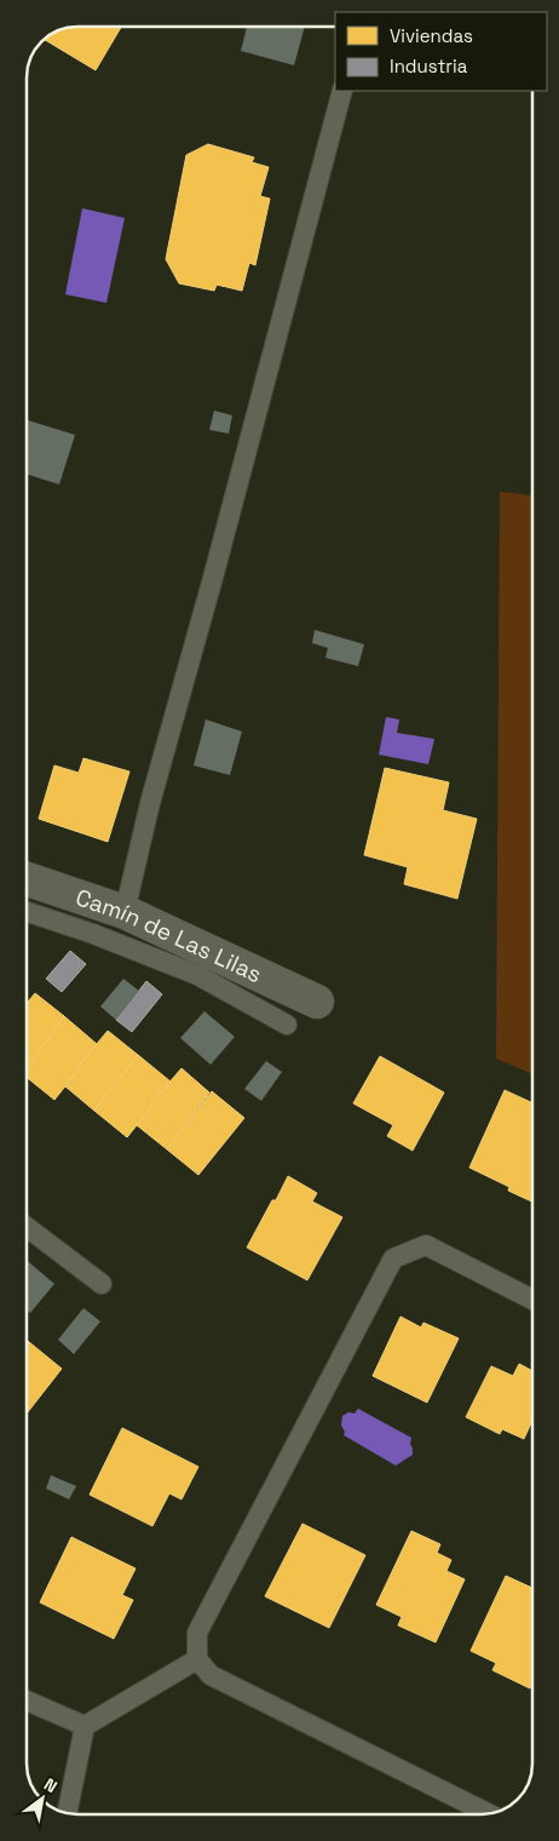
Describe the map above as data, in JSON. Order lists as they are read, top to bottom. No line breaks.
{"streets":{"street":["Camín de Las Lilas"]},"legend":["Viviendas","Industria"],"north":"top right"}
